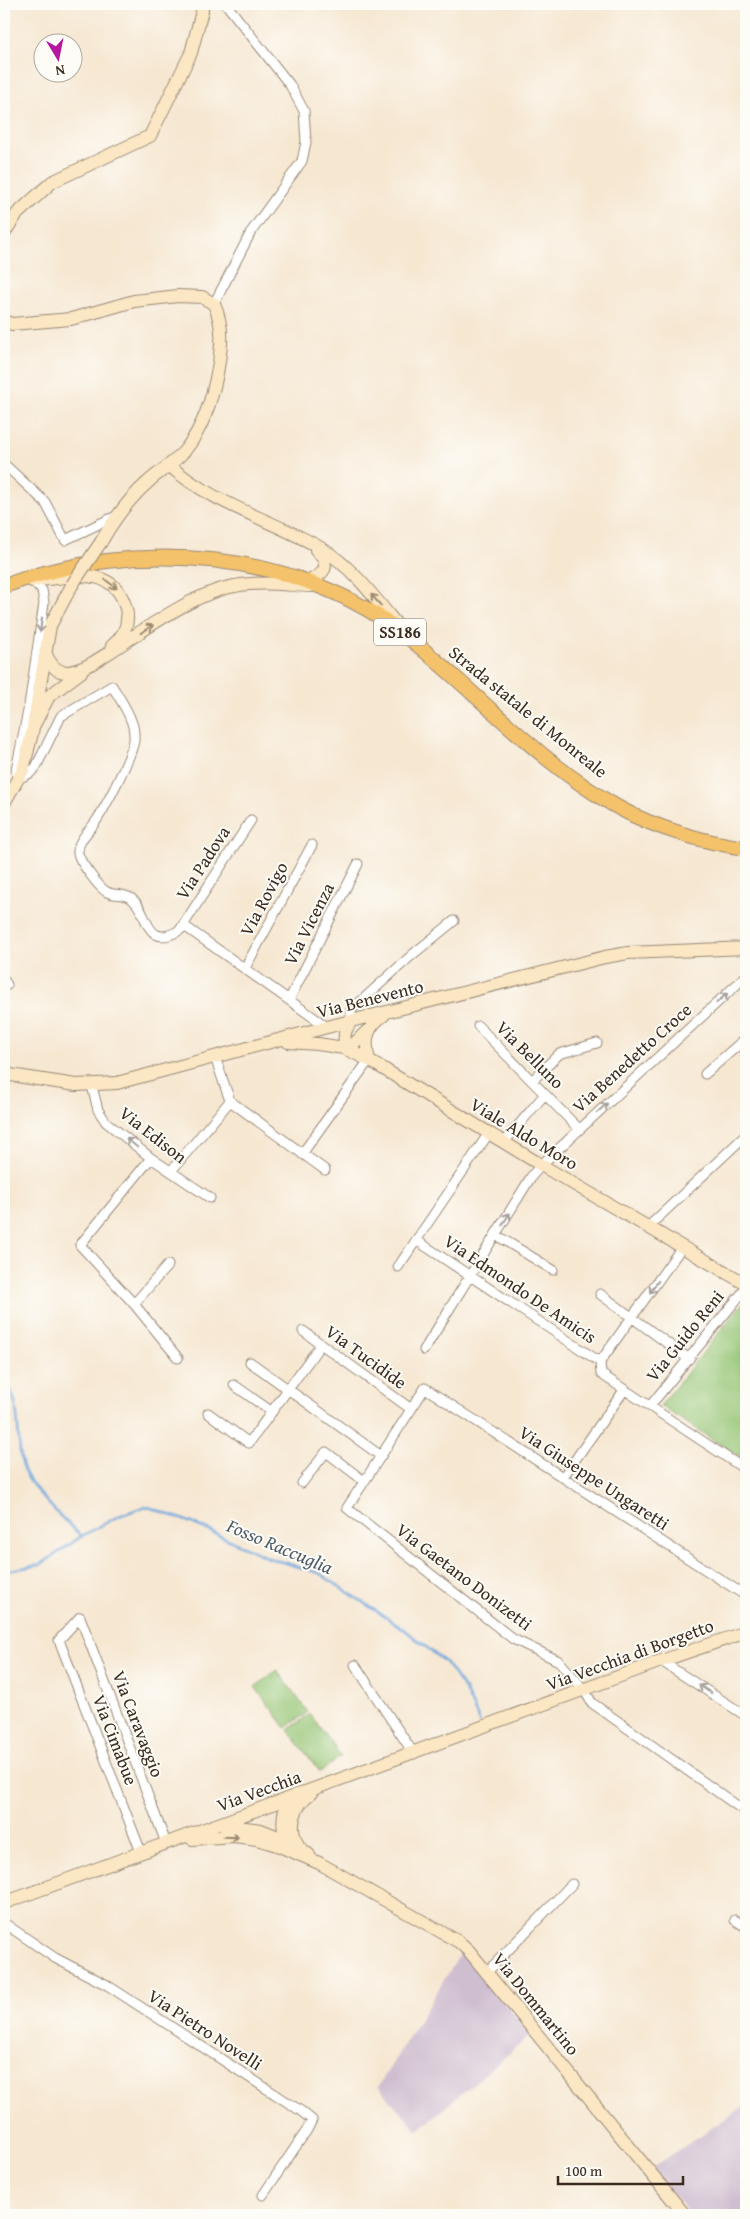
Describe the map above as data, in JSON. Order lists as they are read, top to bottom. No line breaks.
{"streets":{"main road":["SS186","Strada statale di Monreale"],"street":["Via Padova","Via Rovigo","Via Vicenza","Via Benevento","Via Belluno","Via Benedetto Croce","Viale Aldo Moro","Via Edison","Via Edmondo De Amicis","Via Guido Reni","Via Tucidide","Via Giuseppe Ungaretti","Via Gaetano Donizetti","Via Vecchia di Borgetto","Via Caravaggio","Via Cimabue","Via Vecchia","Via Dommartino","Via Pietro Novelli"]},"crossings":[["Via Benevento","Viale Aldo Moro"],["Via Benevento","Via Edison"],["Via Belluno","Via Benedetto Croce"],["Via Benedetto Croce","Viale Aldo Moro"],["Via Benedetto Croce","Via Edmondo De Amicis"],["Viale Aldo Moro","Via Guido Reni"],["Via Edmondo De Amicis","Via Guido Reni"],["Via Tucidide","Via Giuseppe Ungaretti"],["Via Gaetano Donizetti","Via Vecchia di Borgetto"],["Via Vecchia di Borgetto","Via Vecchia"],["Via Caravaggio","Via Cimabue"],["Via Caravaggio","Via Vecchia"],["Via Cimabue","Via Vecchia"]],"one_way":["Via Edison"],"water":["Fosso Raccuglia"],"scale_bar":"100 m","north":"bottom"}
